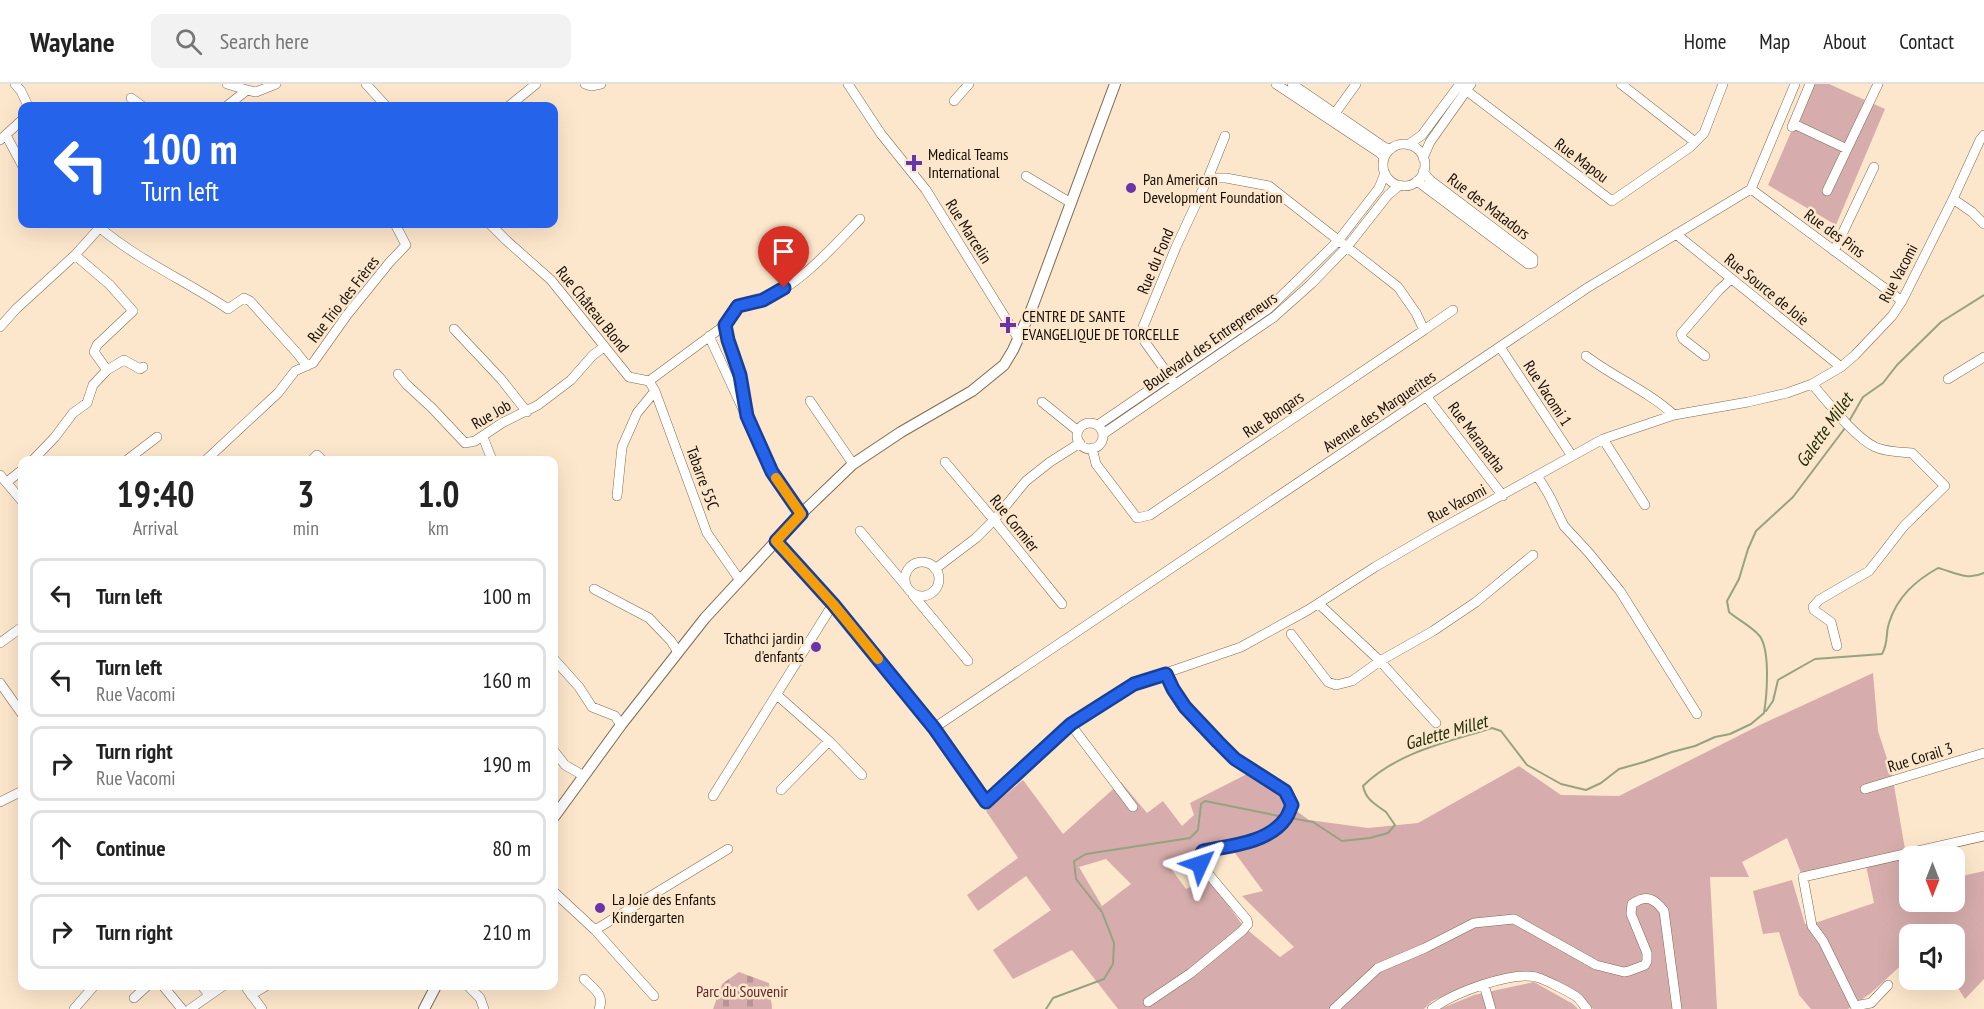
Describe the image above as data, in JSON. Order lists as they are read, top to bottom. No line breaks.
{"streets":{"street":["Rue Mapou","Rue des Matadors","Rue Marcelin","Rue des Pins","Rue du Fond","Rue Vacomi","Rue Source de Joie","Rue Trio des Frères","Rue Château Blond","Boulevard des Entrepreneurs","Rue Vacomi 1","Avenue des Marguerites","Rue Job","Rue Bongars","Rue Maranatha","Tabarre 55C","Rue Cormier","Rue Corail 3"]},"crossings":[["Rue des Matadors","Boulevard des Entrepreneurs"],["Rue des Pins","Rue Vacomi"],["Rue des Pins","Avenue des Marguerites"],["Rue du Fond","Boulevard des Entrepreneurs"],["Rue Vacomi","Rue Source de Joie"],["Rue Vacomi","Rue Vacomi 1"],["Rue Vacomi","Avenue des Marguerites"],["Rue Vacomi","Rue Maranatha"],["Rue Source de Joie","Avenue des Marguerites"],["Rue Château Blond","Rue Job"],["Rue Château Blond","Tabarre 55C"],["Boulevard des Entrepreneurs","Rue Bongars"],["Rue Vacomi 1","Avenue des Marguerites"],["Avenue des Marguerites","Rue Maranatha"]],"water":["Galette Millet"],"parks":["Parc du Souvenir"],"places":{"health":["Medical Teams International","CENTRE DE SANTE EVANGELIQUE DE TORCELLE"],"other":["Pan American Development Foundation","Tchathci jardin d'enfants","La Joie des Enfants Kindergarten"]},"north":"bottom","page":{"header":"Waylane","search":"Search here","nav":["Home","Map","About","Contact"],"turn":["100 m","Turn left"],"eta":["19:40","Arrival","3","min","1.0","km"],"list":[{"name":"Turn left","value":"100 m"},{"name":"Turn left","note":"Rue Vacomi","value":"160 m"},{"name":"Turn right","note":"Rue Vacomi","value":"190 m"},{"name":"Continue","value":"80 m"},{"name":"Turn right","value":"210 m"}]}}
